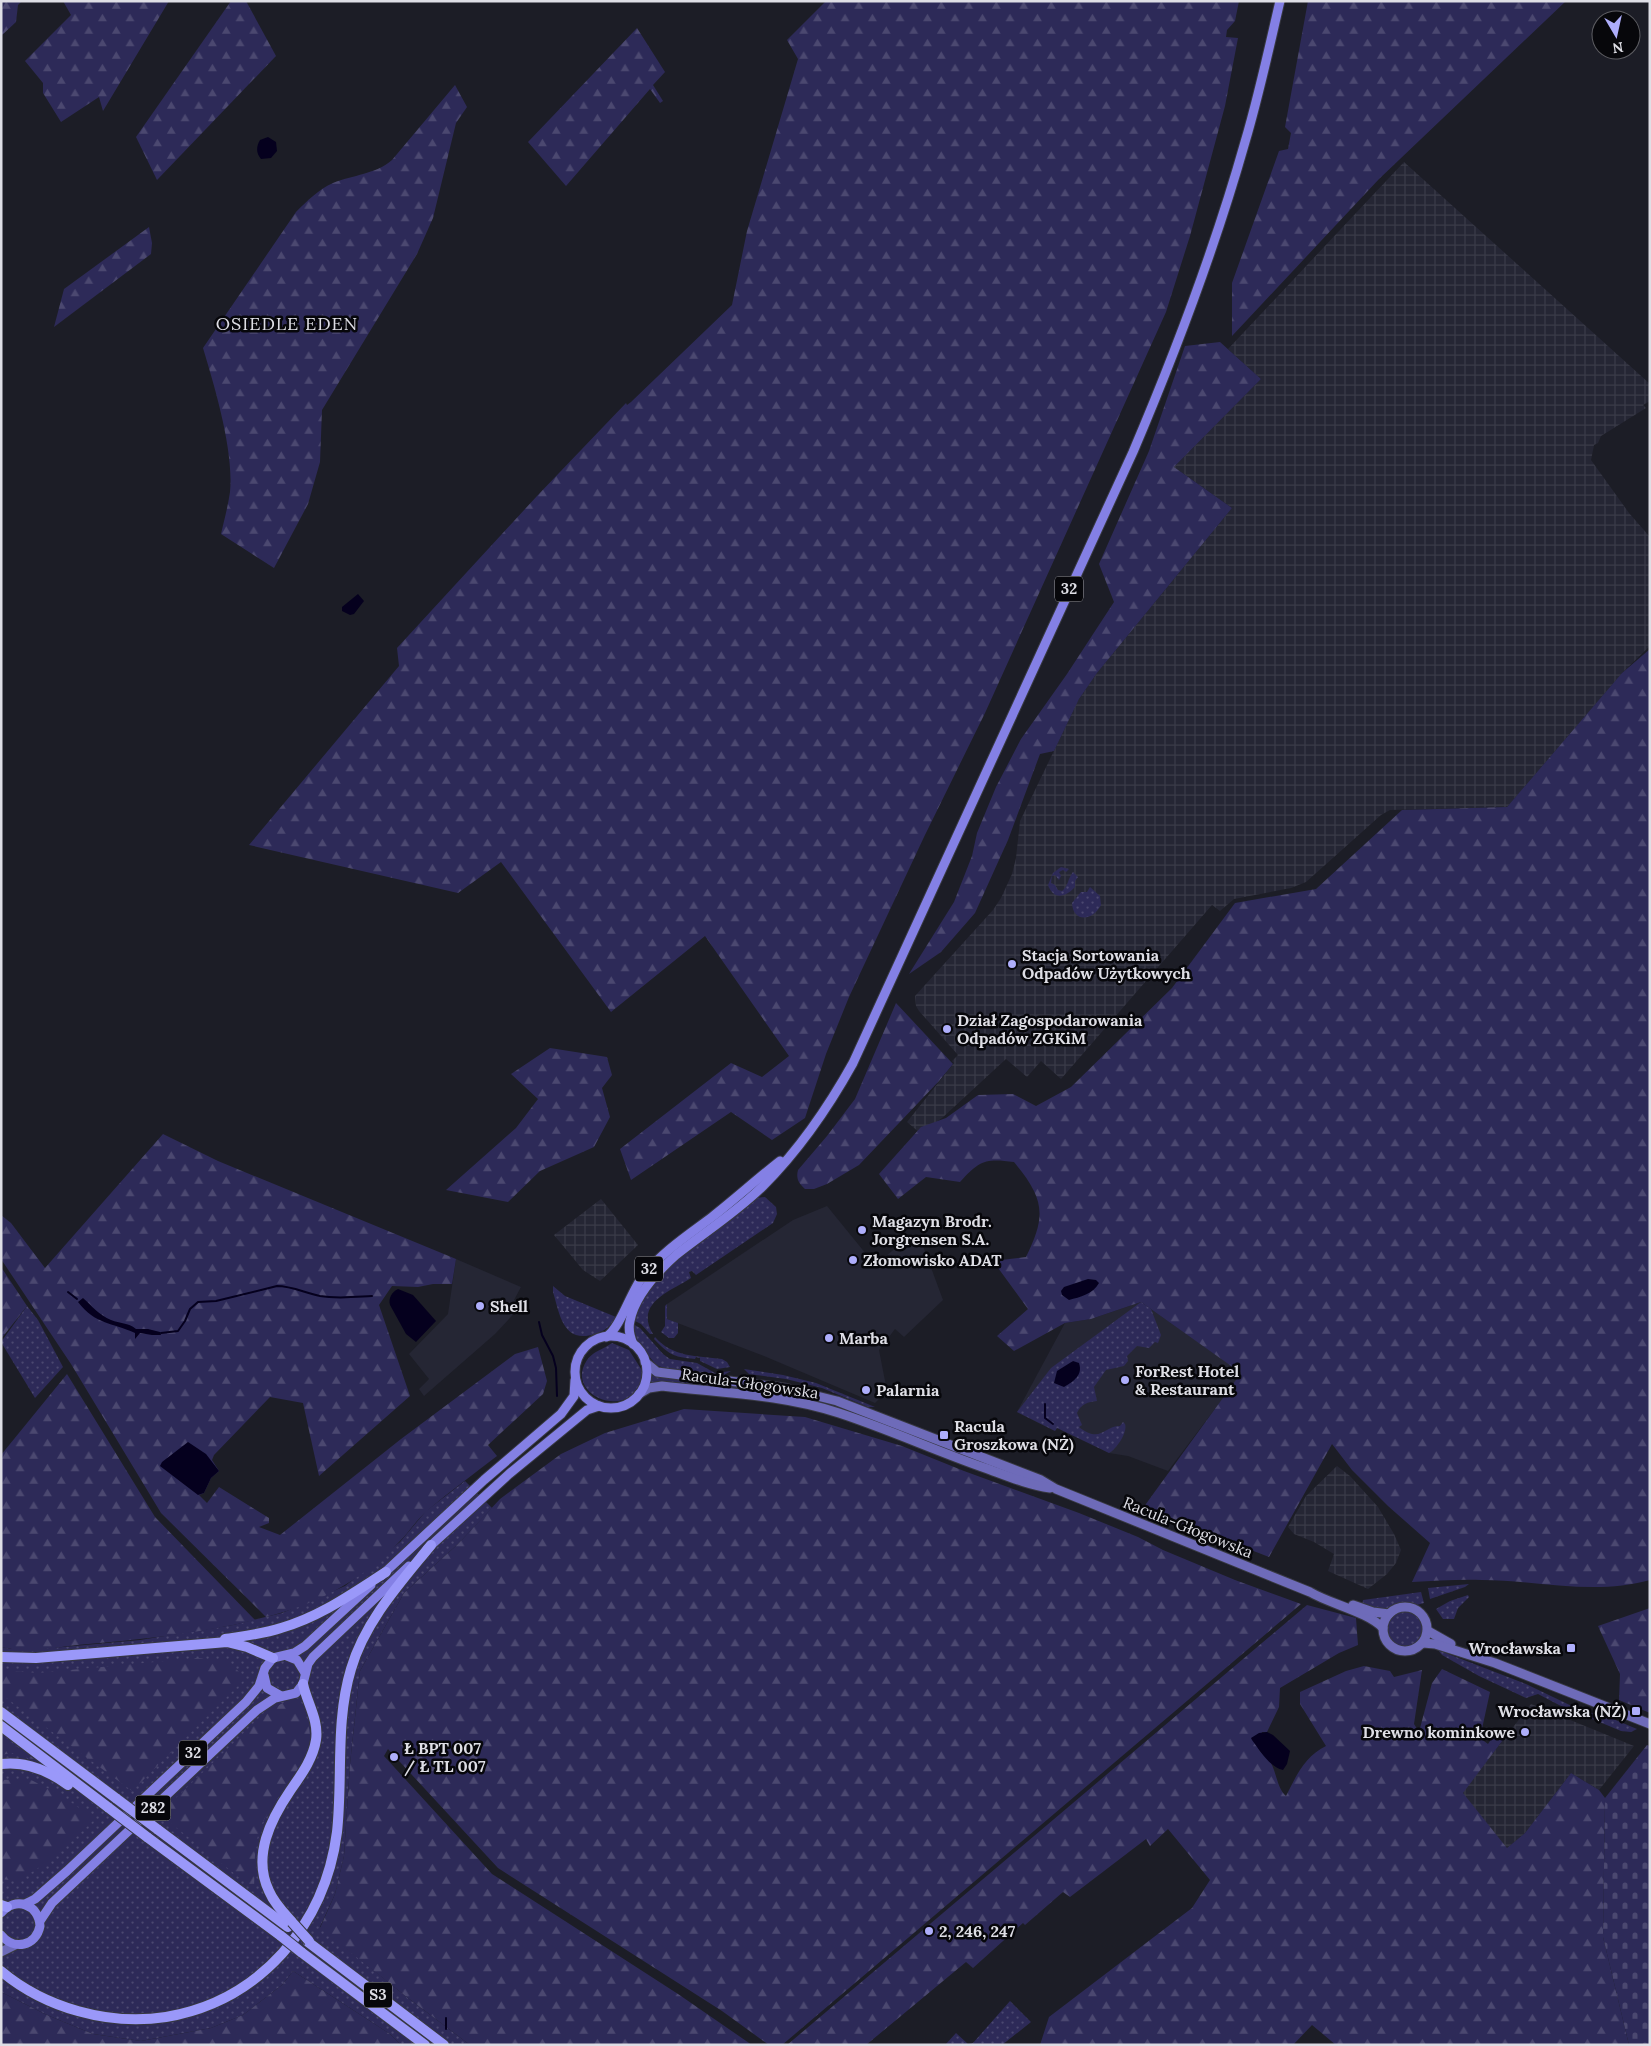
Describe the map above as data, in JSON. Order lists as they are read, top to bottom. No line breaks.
{"streets":{"highway":["S3"],"main road":["32","Racula-Głogowska","282"]},"crossings":[["32","Racula-Głogowska"],["32","282"]],"districts":["OSIEDLE EDEN"],"places":{"other":["Stacja Sortowania Odpadów Użytkowych","Dział Zagospodarowania Odpadów ZGKiM","Magazyn Brodr. Jorgrensen S.A.","Złomowisko ADAT","Shell","Marba","ForRest Hotel & Restaurant","Palarnia","Drewno kominkowe","Ł BPT 007 / Ł TL 007","2, 246, 247"],"transit":["Racula Groszkowa (NŻ)","Wrocławska","Wrocławska (NŻ)"]},"north":"bottom"}
